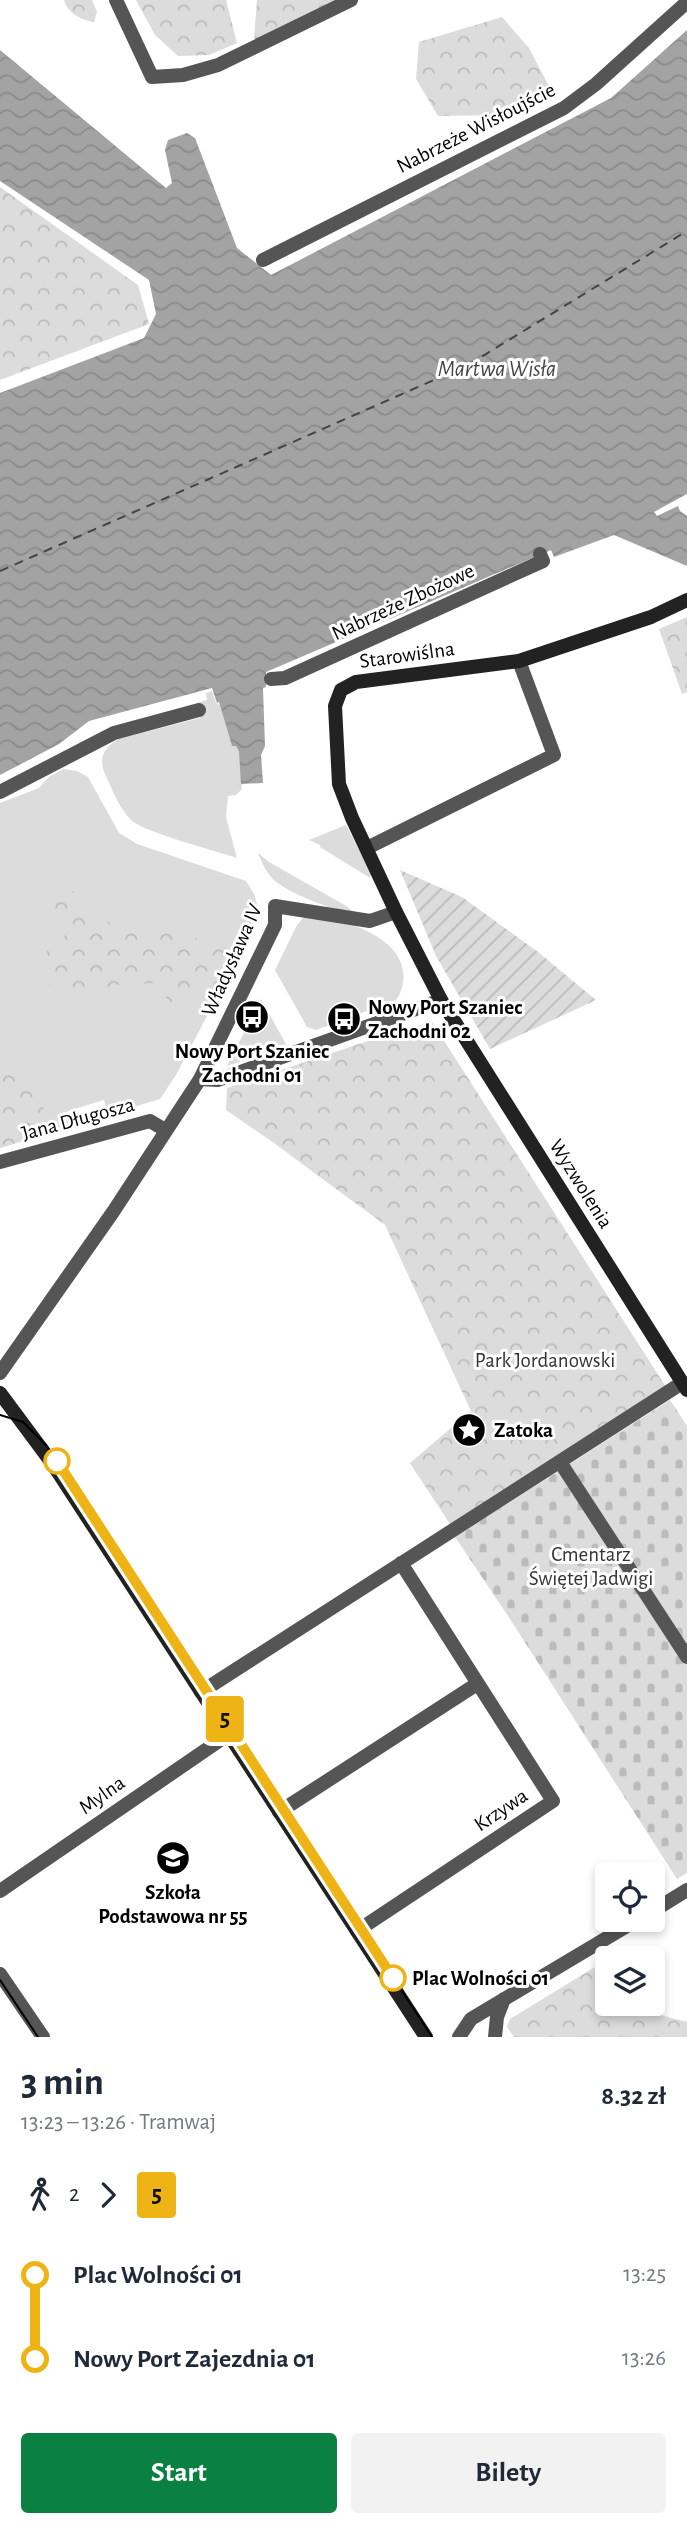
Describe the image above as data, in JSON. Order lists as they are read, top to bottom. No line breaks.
{"streets":{"street":["Nabrzeże Wisłoujście","Nabrzeże Zbożowe","Starowiślna","Władysława IV","Jana Długosza","Wyzwolenia","Mylna","Krzywa"]},"crossings":[["Starowiślna","Władysława IV"],["Władysława IV","Jana Długosza"]],"water":["Martwa Wisła"],"parks":["Park Jordanowski","Cmentarz Świętej Jadwigi"],"places":{"bus stop":["Nowy Port Szaniec Zachodni 01","Nowy Port Szaniec Zachodni 02"],"place":["Zatoka"],"school or university":["Szkoła Podstawowa nr 55"],"other":["Plac Wolności 01"]},"lines":["tram line 5"],"page":{"on_map":"5","heading":["3 min","13:23 – 13:26 · Tramwaj","8.32 zł"],"legs":["2","5"],"list":[{"name":"Plac Wolności 01","value":"13:25"},{"name":"Nowy Port Zajezdnia 01","value":"13:26"}],"buttons":["Start","Bilety"]}}
